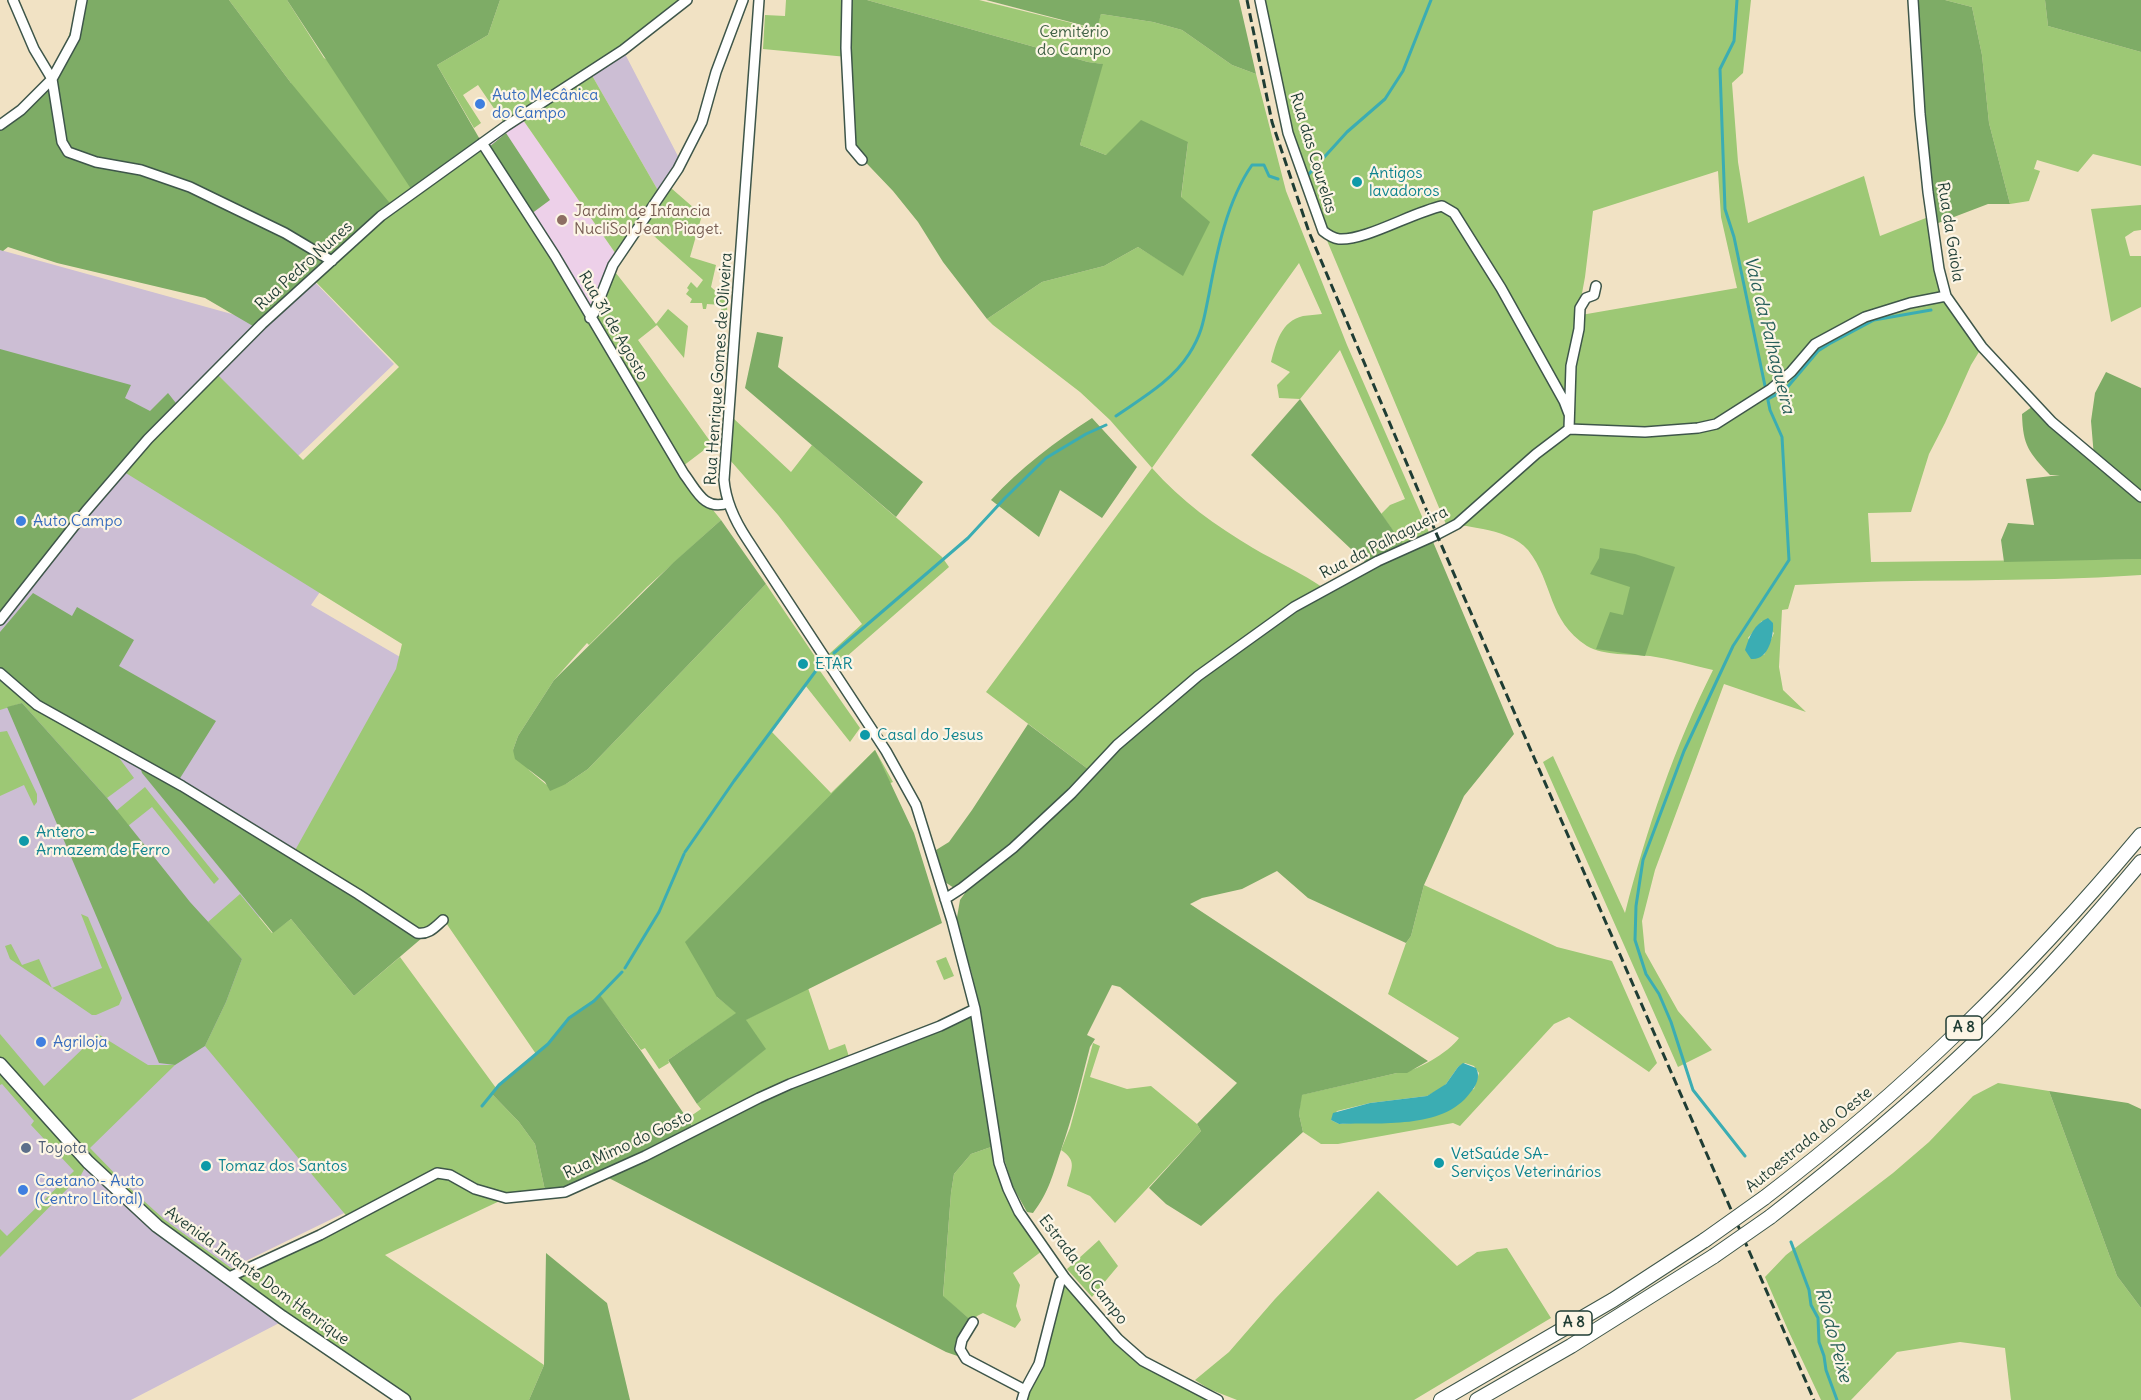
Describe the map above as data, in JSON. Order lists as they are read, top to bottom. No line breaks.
{"streets":{"highway":["A 8","Autoestrada do Oeste"],"main road":["Avenida Infante Dom Henrique"],"street":["Rua das Courelas","Rua da Gaiola","Rua Pedro Nunes","Rua 31 de Agosto","Rua Henrique Gomes de Oliveira","Rua da Palhagueira","Rua Mimo do Gosto","Estrada do Campo"]},"crossings":[["Rua Pedro Nunes","Rua 31 de Agosto"],["Rua 31 de Agosto","Rua Henrique Gomes de Oliveira"],["Rua Henrique Gomes de Oliveira","Rua da Palhagueira"],["Rua Henrique Gomes de Oliveira","Estrada do Campo"],["Rua Mimo do Gosto","Estrada do Campo"],["Rua Mimo do Gosto","Avenida Infante Dom Henrique"]],"water":["Vala da Palhagueira","Rio do Peixe"],"parks":["Cemitério do Campo"],"places":["Auto Mecânica do Campo","Antigos lavadoros","Jardim de Infancia NucliSol Jean Piaget.","Auto Campo","ETAR","Casal do Jesus","Antero - Armazem de Ferro","Agriloja","Toyota","VetSaúde SA- Serviços Veterinários","Tomaz dos Santos","Caetano - Auto (Centro Litoral)"]}
